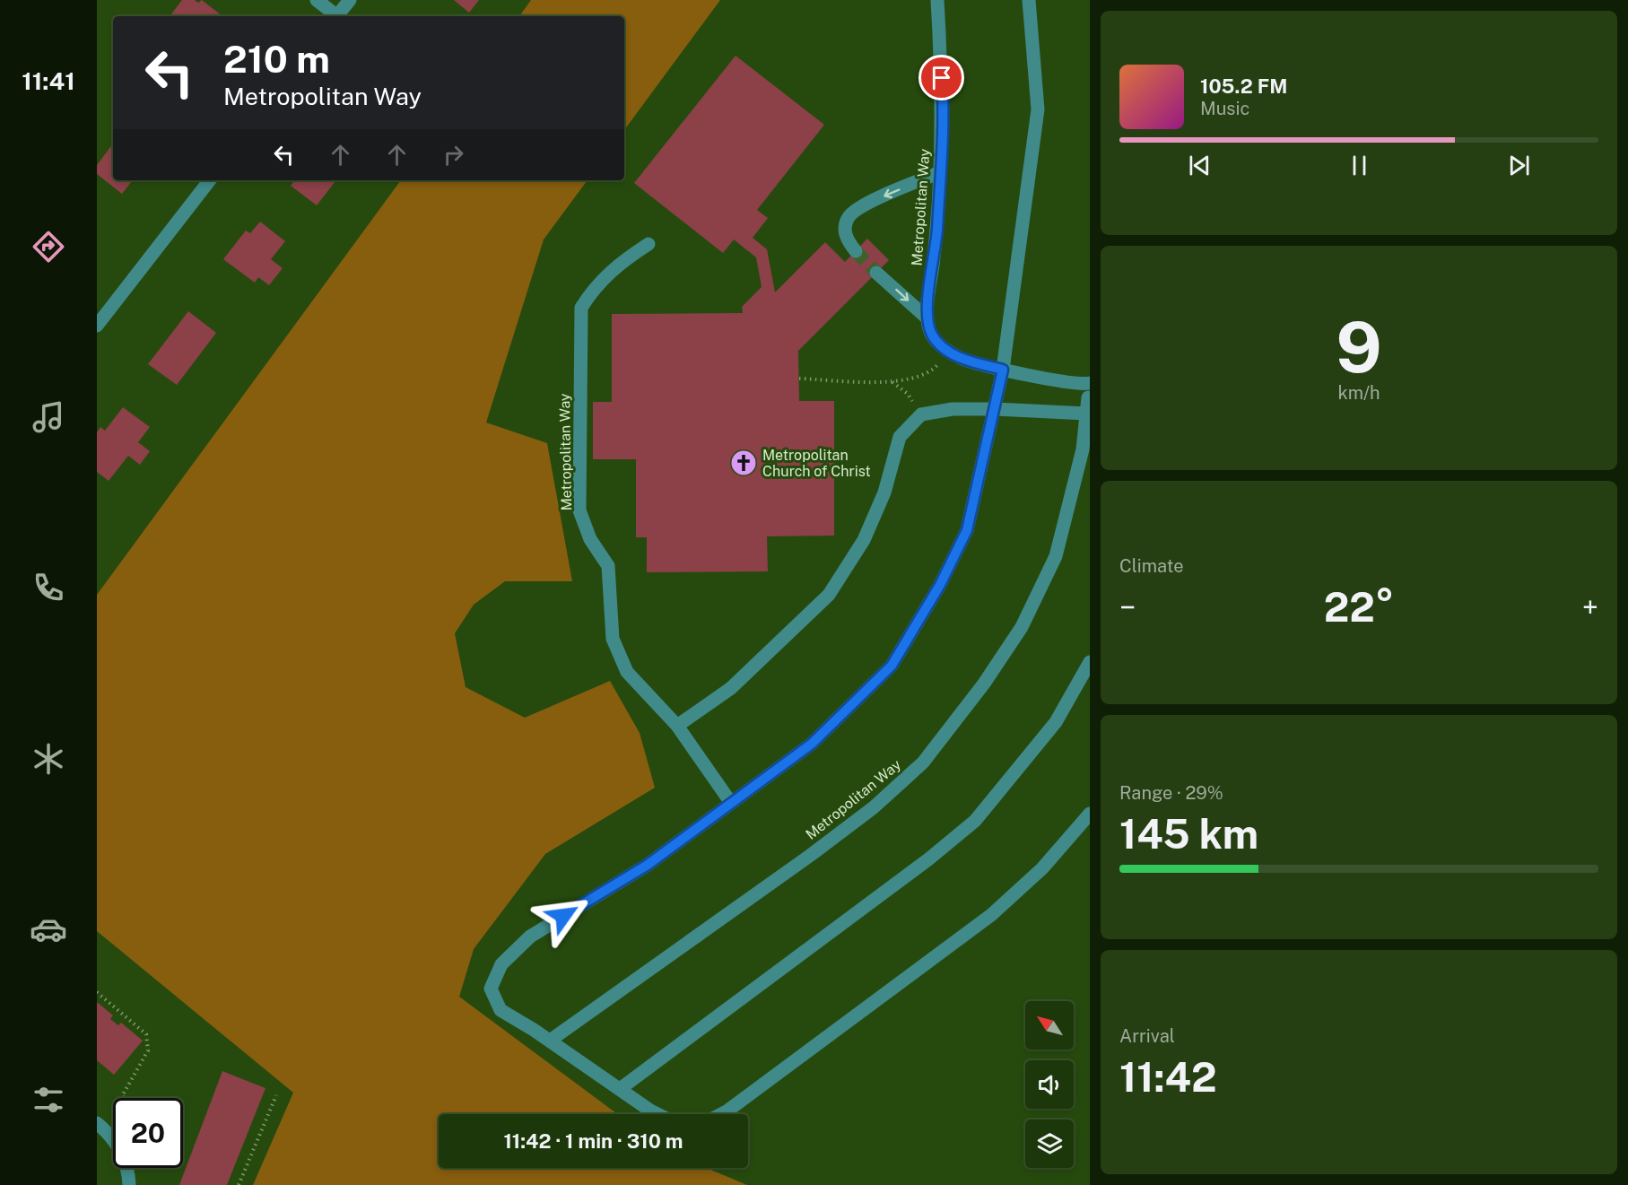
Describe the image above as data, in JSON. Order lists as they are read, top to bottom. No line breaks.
{"streets":{"street":["Metropolitan Way"]},"places":{"church":["Metropolitan Church of Christ"]},"north":"top left","page":{"tabs":"11:41","turn":["210 m","Metropolitan Way"],"song":["105.2 FM","Music"],"tile":[["9","km/h"],"Climate",["Range · 29%","145 km"],["Arrival","11:42"]],"heat":["−","22°","+"],"limit":"20","trip":"11:42 · 1 min · 310 m"}}
